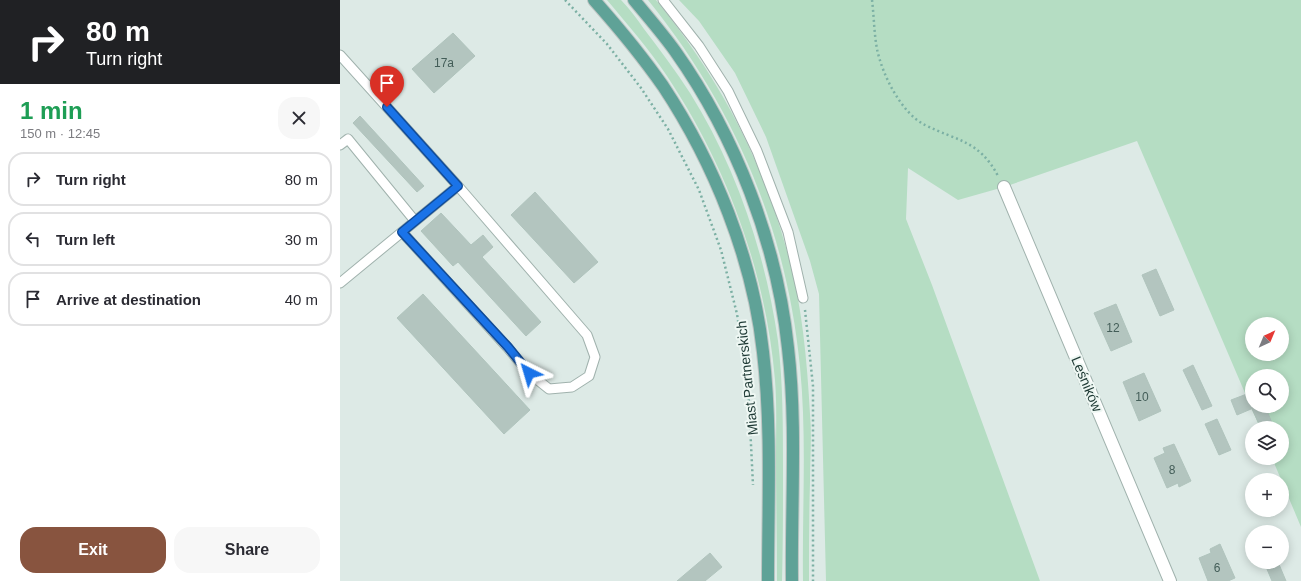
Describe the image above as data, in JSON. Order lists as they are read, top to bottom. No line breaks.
{"streets":{"main road":["Miast Partnerskich"],"street":["Leśników"]},"house_numbers":["17a","12","10","8","6"],"north":"top right","page":{"turn":["80 m","Turn right"],"heading":["1 min","150 m · 12:45"],"list":[{"name":"Turn right","value":"80 m"},{"name":"Turn left","value":"30 m"},{"name":"Arrive at destination","value":"40 m"}],"map_buttons":["+","−"],"buttons":["Exit","Share"]}}
